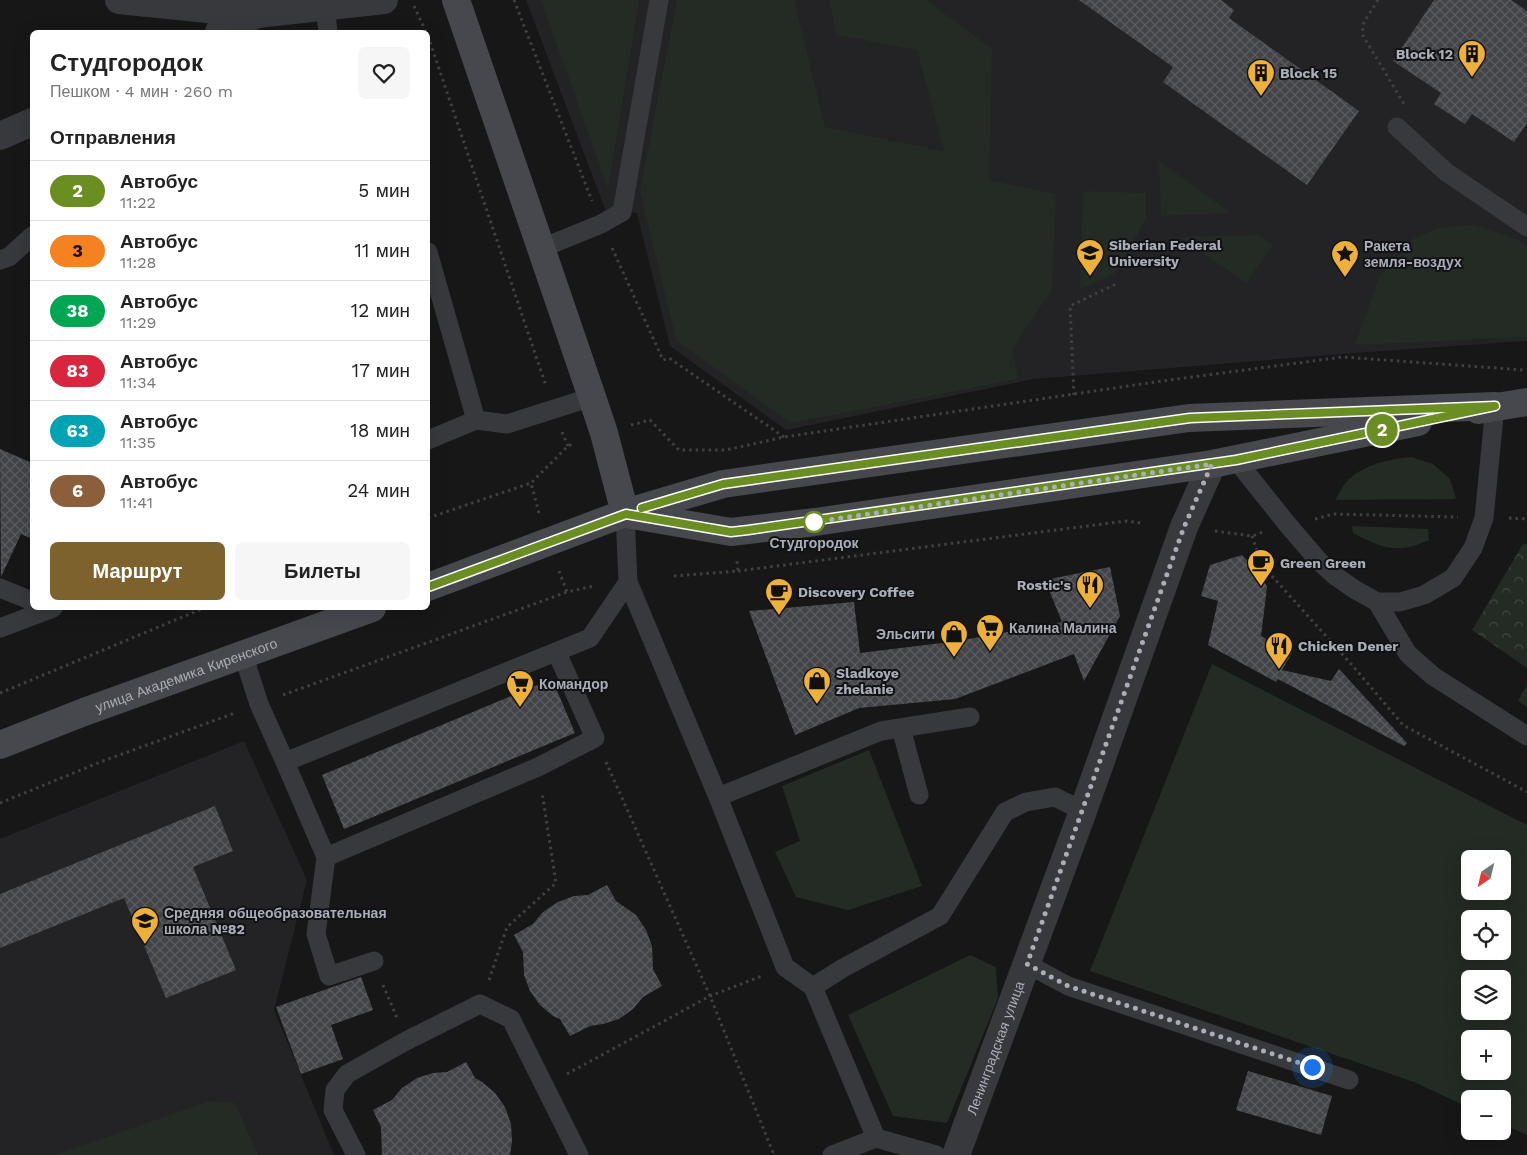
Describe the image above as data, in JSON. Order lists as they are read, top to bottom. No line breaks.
{"streets":{"main road":["улица Академика Киренского"],"street":["Ленинградская улица"]},"places":{"building":["Block 12","Block 15"],"school or university":["Siberian Federal University","Средняя общеобразовательная школа №82"],"place":["Ракета земля-воздух"],"other":["Студгородок"],"cafe":["Green Green","Discovery Coffee"],"restaurant":["Rostic's","Chicken Dener"],"supermarket":["Калина Малина","Командор"],"shop":["Эльсити","Sladkoye zhelanie"]},"lines":["bus line 2"],"north":"bottom left","page":{"on_map":"2","heading":[["Студгородок","Пешком · 4 мин · 260 m"],"Отправления"],"list":[{"mark":"2","name":"Автобус","note":"11:22","value":"5 мин"},{"mark":"3","name":"Автобус","note":"11:28","value":"11 мин"},{"mark":"38","name":"Автобус","note":"11:29","value":"12 мин"},{"mark":"83","name":"Автобус","note":"11:34","value":"17 мин"},{"mark":"63","name":"Автобус","note":"11:35","value":"18 мин"},{"mark":"6","name":"Автобус","note":"11:41","value":"24 мин"}],"buttons":["Маршрут","Билеты"],"map_buttons":["+","−"]}}
